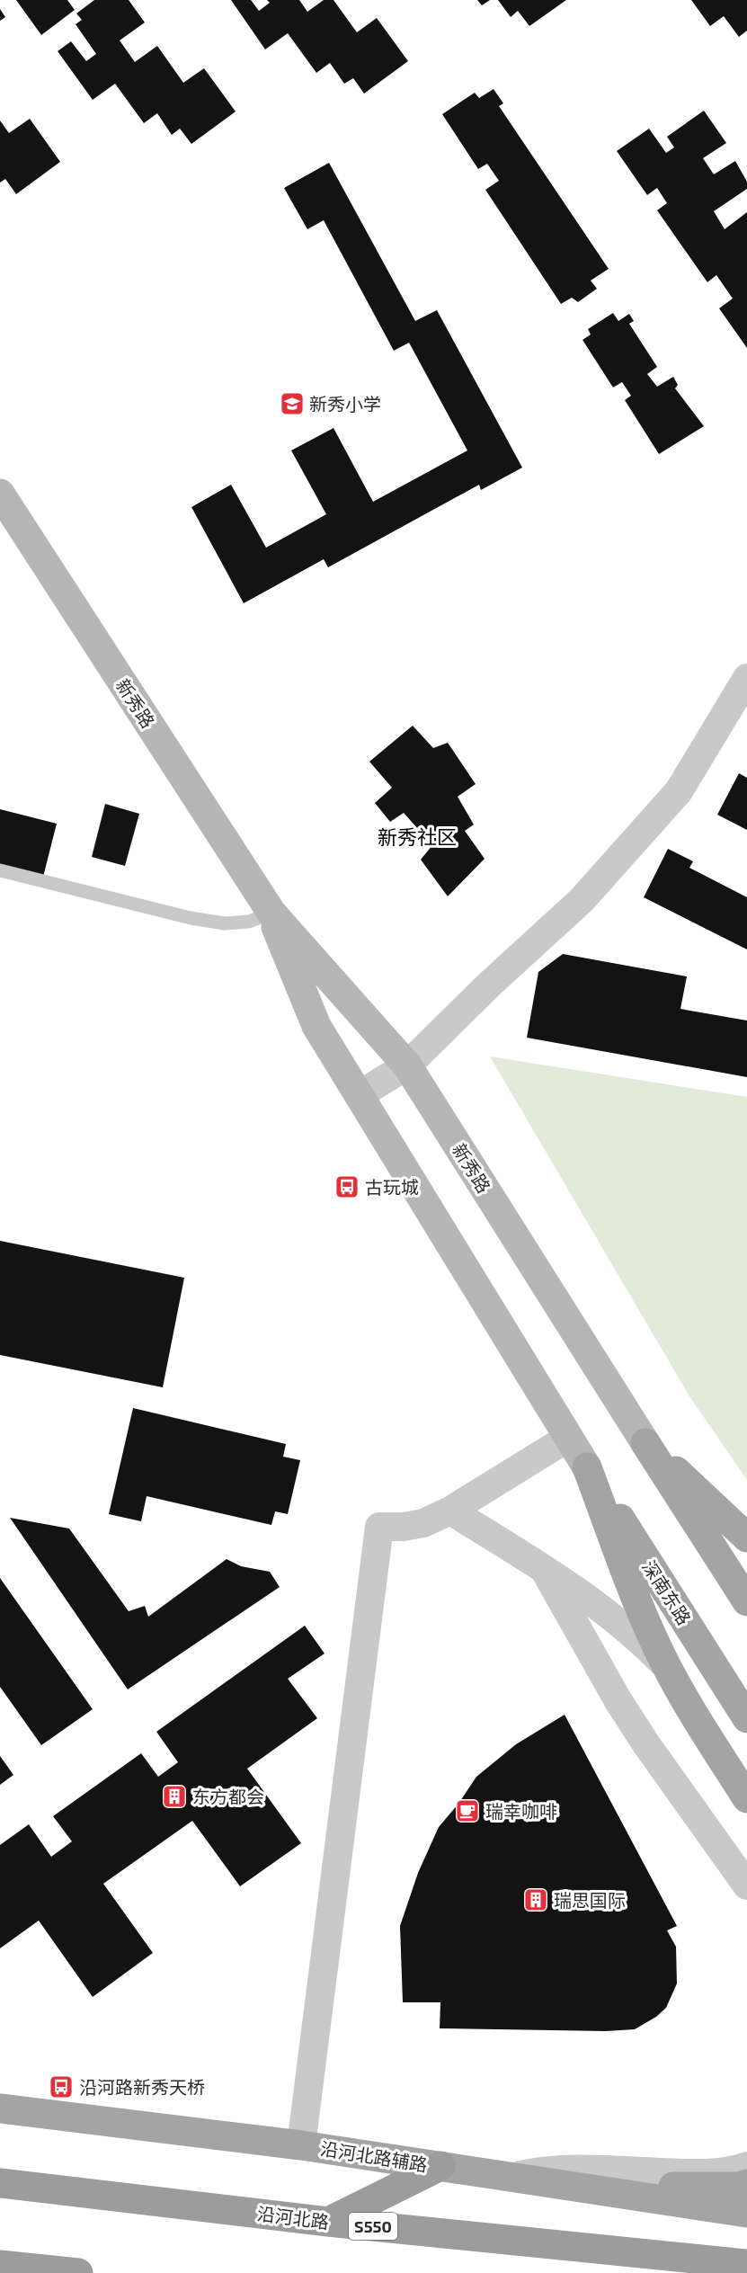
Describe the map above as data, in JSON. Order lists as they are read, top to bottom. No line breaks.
{"streets":{"highway":["沿河北路","S550"],"main road":["新秀路","深南东路","沿河北路辅路"]},"crossings":[["新秀路","深南东路"]],"districts":["新秀社区"],"places":{"school or university":["新秀小学"],"bus stop":["古玩城","沿河路新秀天桥"],"building":["东方都会","瑞思国际"],"cafe":["瑞幸咖啡"]}}
